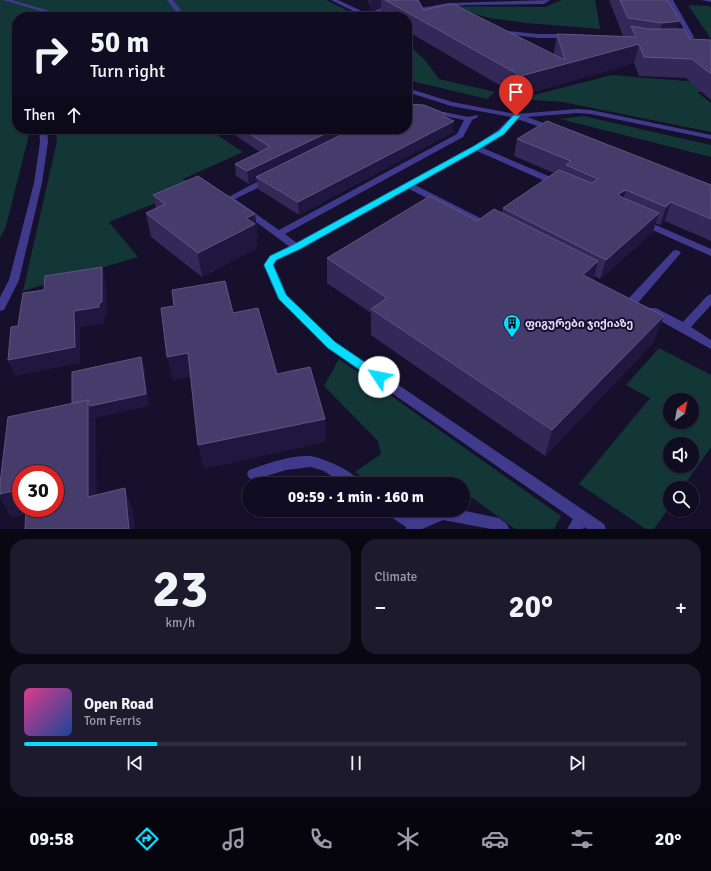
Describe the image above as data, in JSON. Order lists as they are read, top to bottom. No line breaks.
{"places":{"building":["ფიგურები ჯიქიაზე"]},"north":"top right","page":{"turn":["50 m","Turn right"],"then":"Then","limit":"30","trip":"09:59 · 1 min · 160 m","tile":[["23","km/h"],"Climate"],"heat":["−","20°","+"],"song":["Open Road","Tom Ferris"],"tabs":["09:58","20°"]}}
